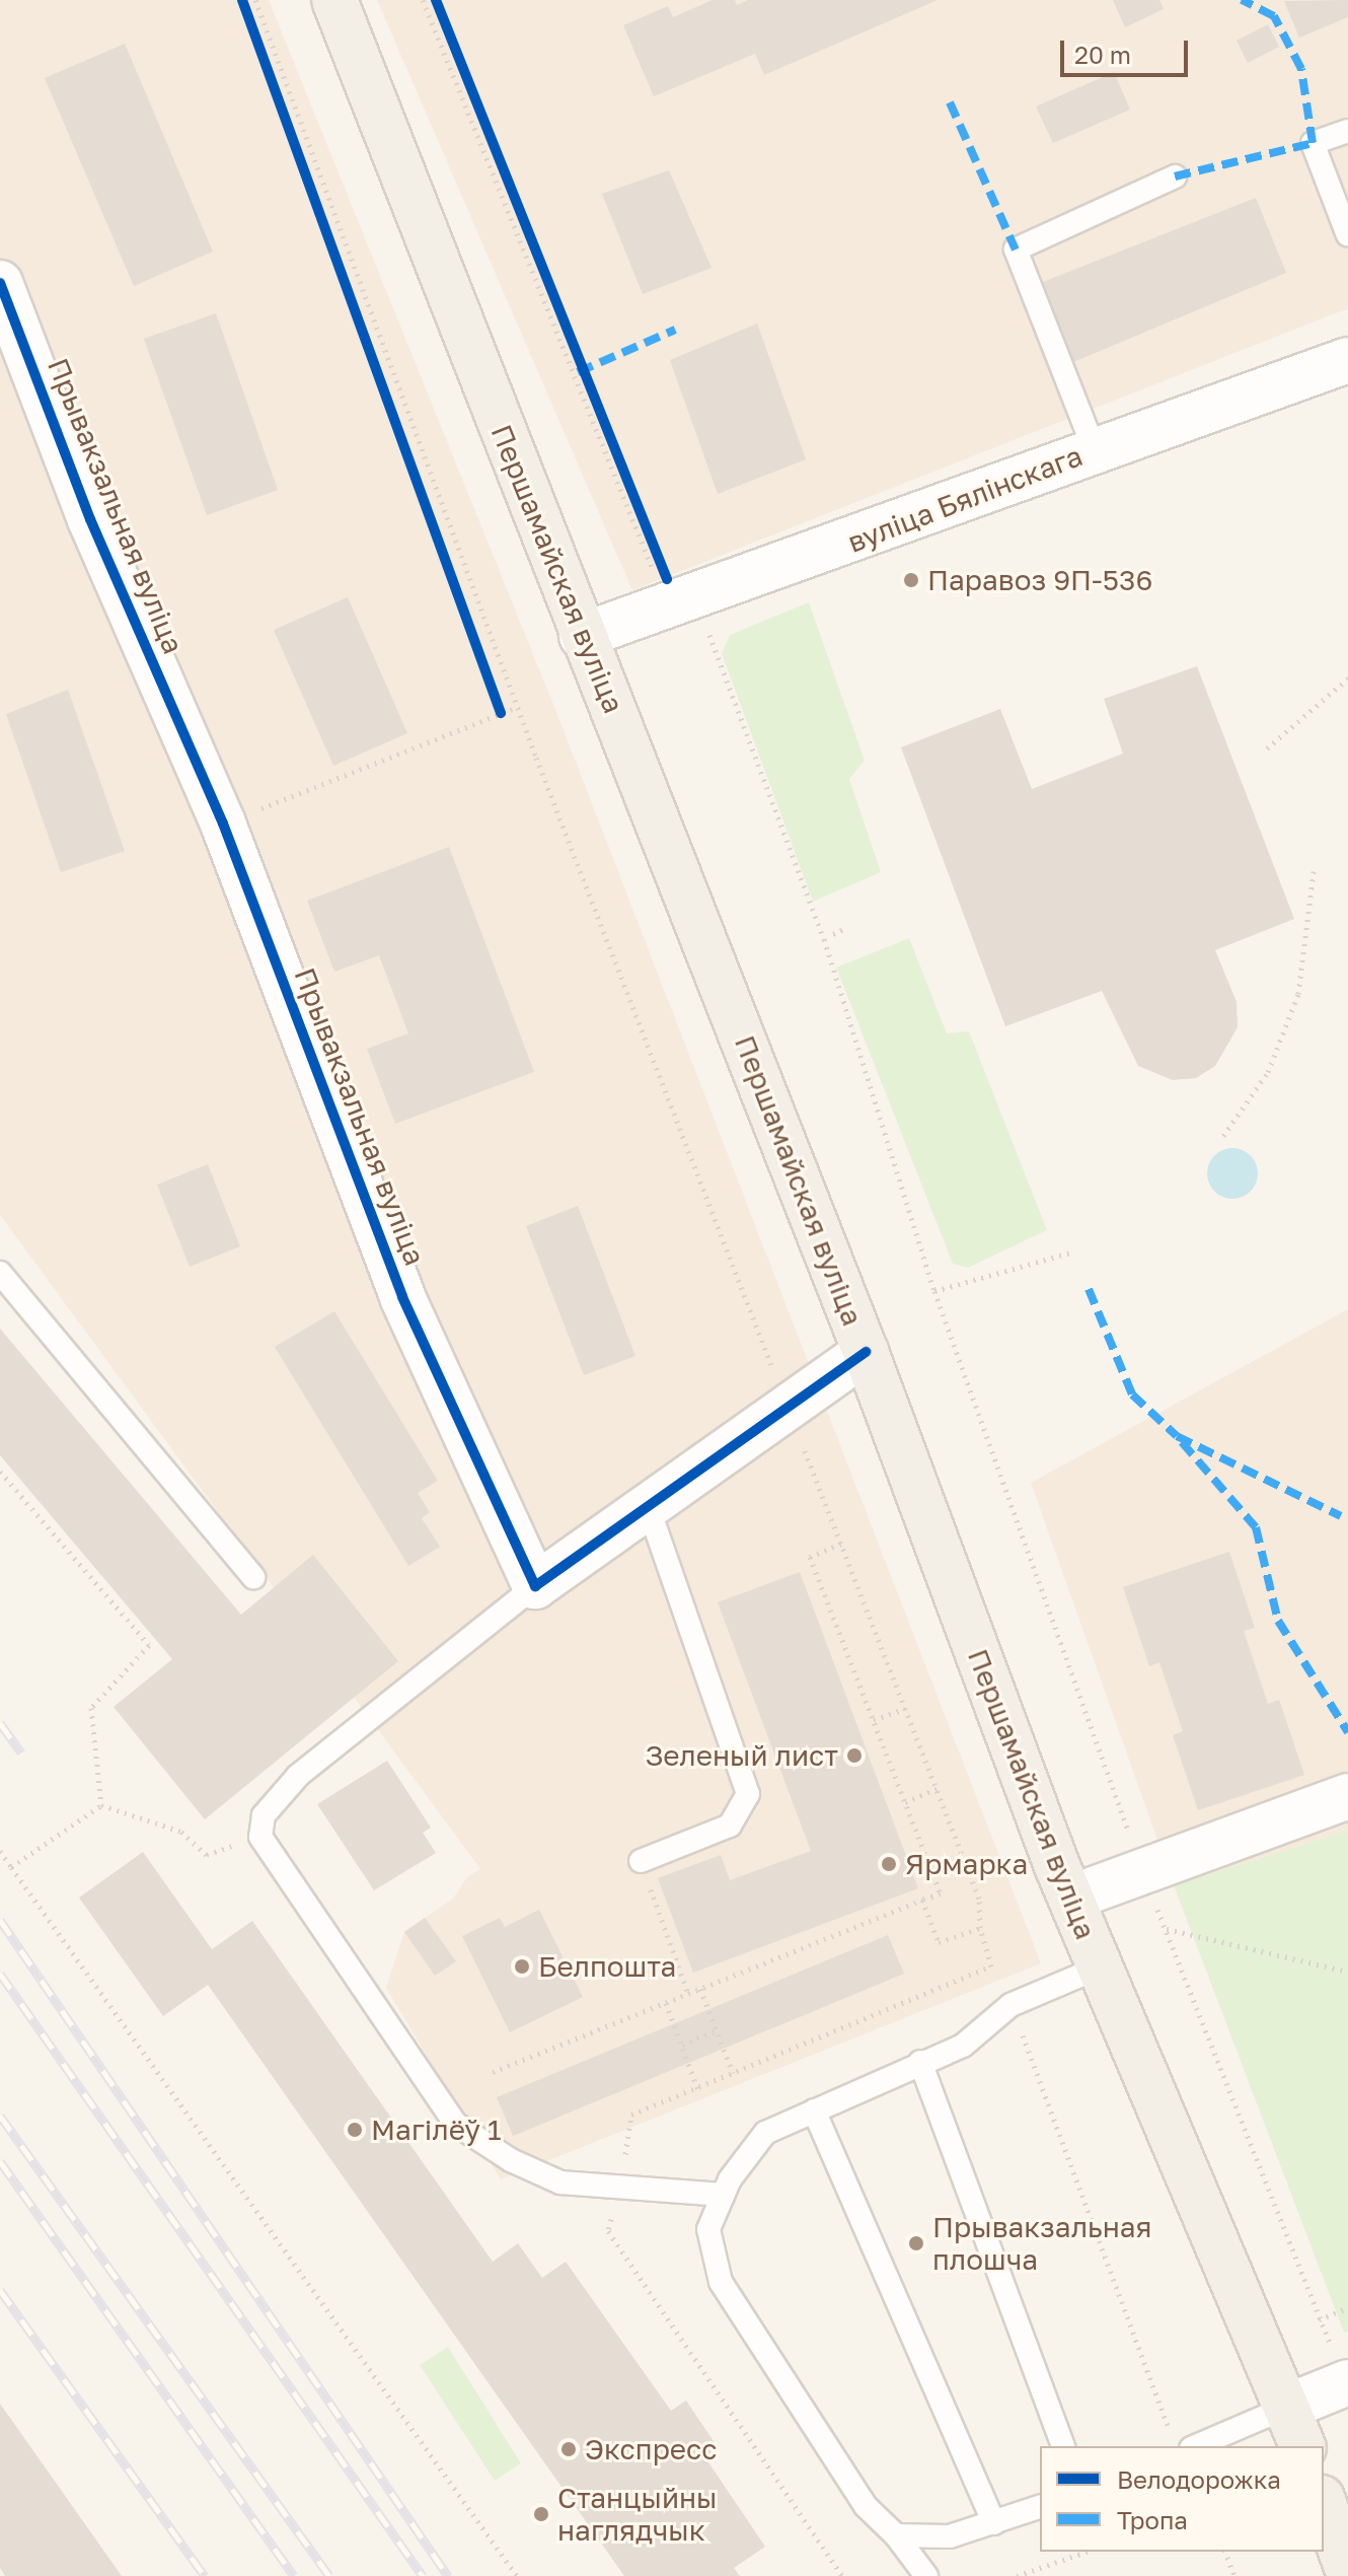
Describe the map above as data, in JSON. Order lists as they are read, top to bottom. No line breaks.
{"streets":{"main road":["Першамайская вуліца"],"street":["вуліца Бялінскага","Прывакзальная вуліца"]},"crossings":[["вуліца Бялінскага","Першамайская вуліца"]],"places":["Паравоз 9П-536","Зеленый лист","Ярмарка","Белпошта","Магілёў 1","Прывакзальная плошча","Экспресс","Станцыйны наглядчык"],"legend":["Велодорожка","Тропа"],"scale_bar":"20 m"}
